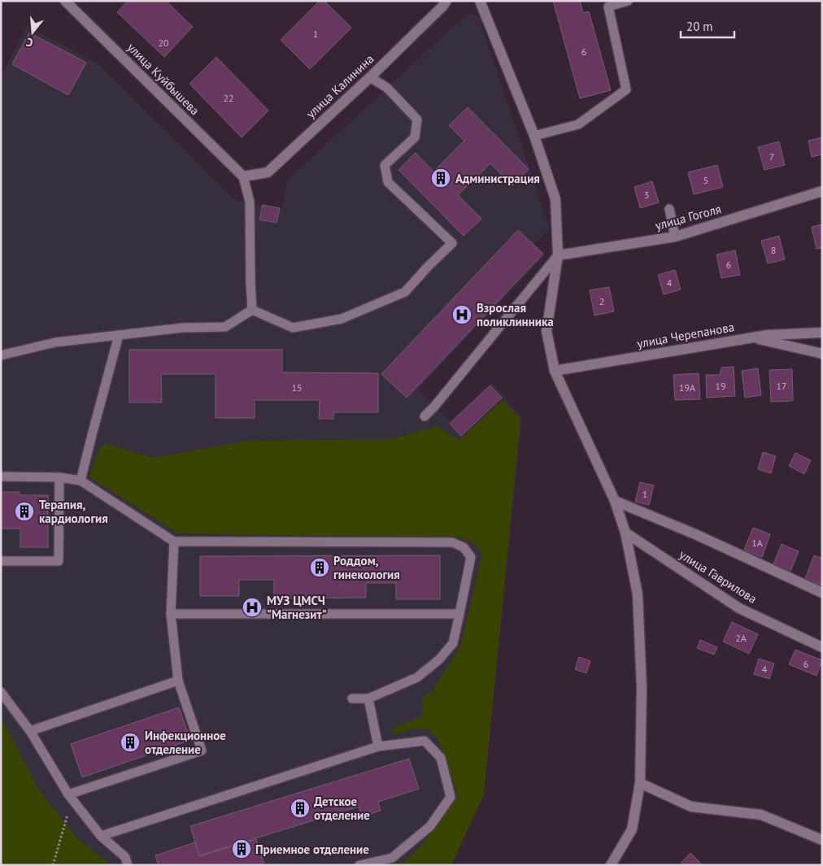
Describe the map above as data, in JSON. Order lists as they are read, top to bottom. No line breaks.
{"streets":{"street":["улица Куйбышева","улица Калинина","улица Гоголя","улица Черепанова","улица Гаврилова"]},"crossings":[["улица Куйбышева","улица Калинина"]],"places":{"building":["Администрация","Терапия, кардиология","Роддом, гинекология","Инфекционное отделение","Детское отделение","Приемное отделение"],"hospital":["Взрослая поликлинника","МУЗ ЦМСЧ \"Магнезит\""]},"house_numbers":["1","20","6","22","7","5","3","8","6","4","2","19","17","15","19А","1","1А","2А","6","4"],"scale_bar":"20 m","north":"bottom"}
